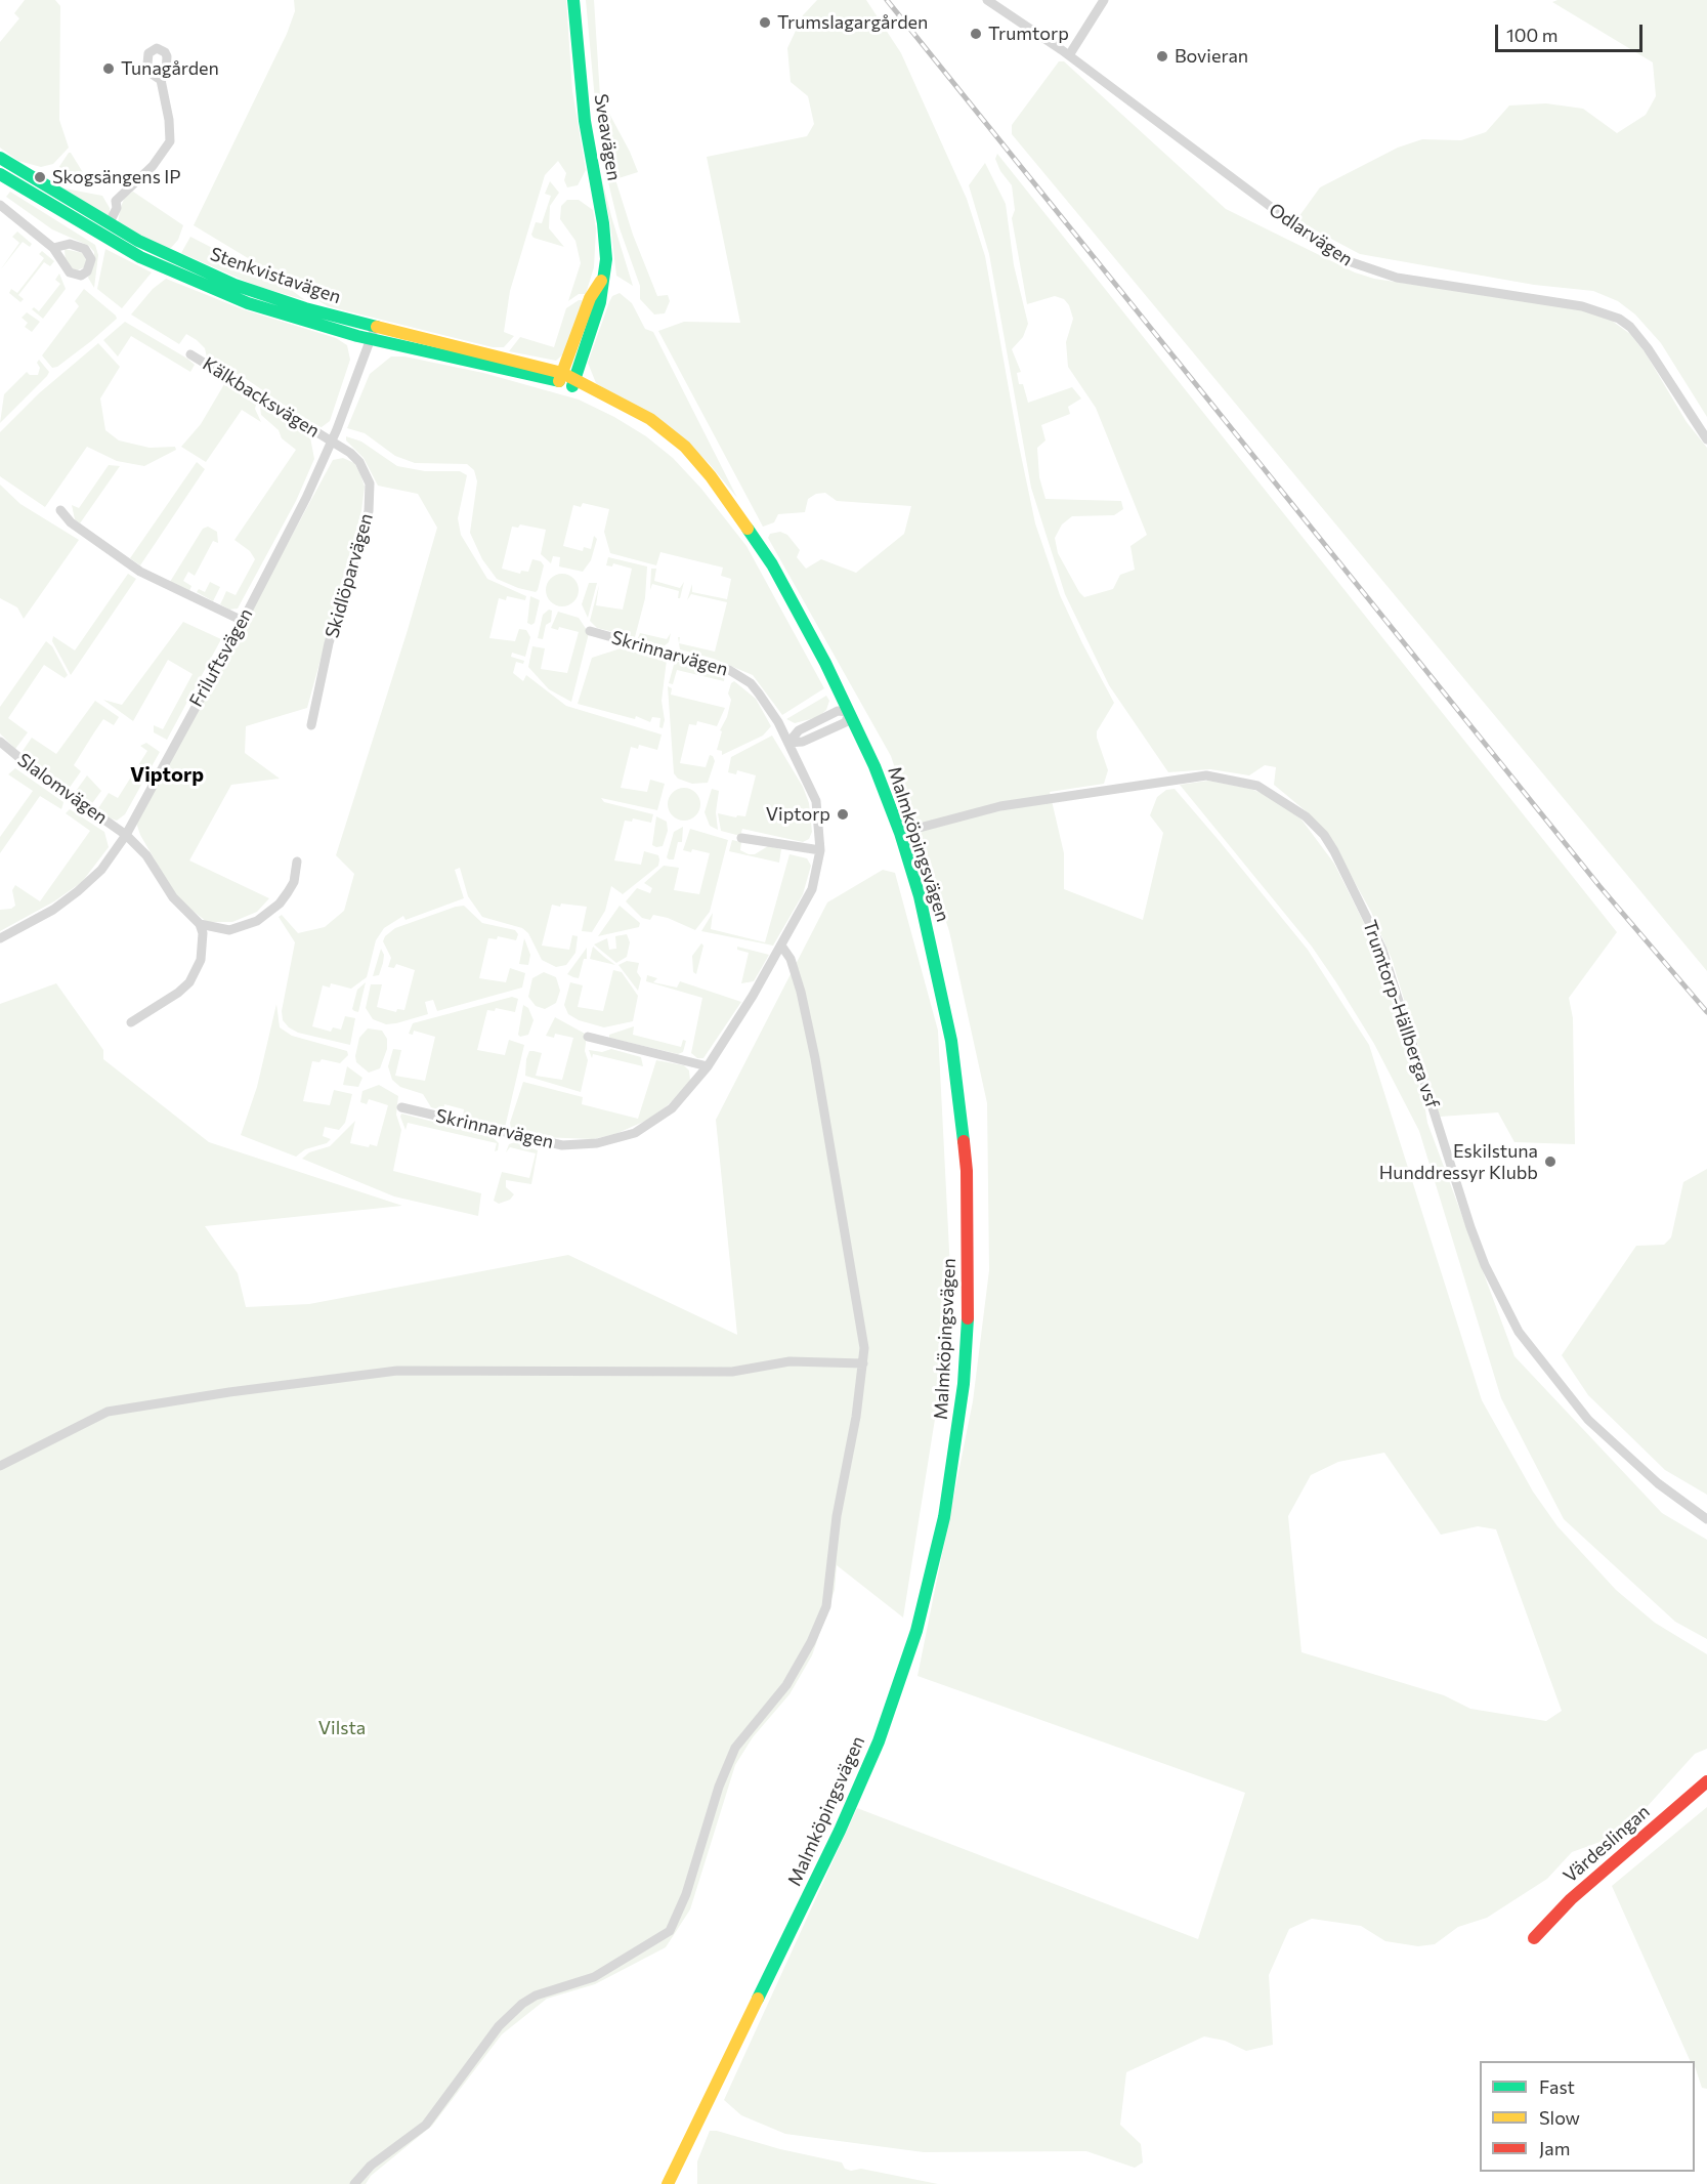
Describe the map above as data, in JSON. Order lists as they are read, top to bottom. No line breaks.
{"streets":{"main road":["Sveavägen","Stenkvistavägen","Malmköpingsvägen","Värdeslingan"],"street":["Odlarvägen","Kälkbacksvägen","Skidlöparvägen","Skrinnarvägen","Friluftsvägen","Slalomvägen","Trumtorp-Hällberga vsf"]},"crossings":[["Sveavägen","Stenkvistavägen"],["Sveavägen","Malmköpingsvägen"],["Stenkvistavägen","Friluftsvägen"],["Stenkvistavägen","Malmköpingsvägen"],["Kälkbacksvägen","Skidlöparvägen"],["Kälkbacksvägen","Friluftsvägen"],["Skidlöparvägen","Friluftsvägen"],["Friluftsvägen","Slalomvägen"],["Malmköpingsvägen","Trumtorp-Hällberga vsf"]],"districts":["Viptorp"],"parks":["Vilsta"],"places":["Trumslagargården","Trumtorp","Bovieran","Tunagården","Skogsängens IP","Viptorp","Eskilstuna Hunddressyr Klubb"],"legend":["Fast","Slow","Jam"],"scale_bar":"100 m"}
